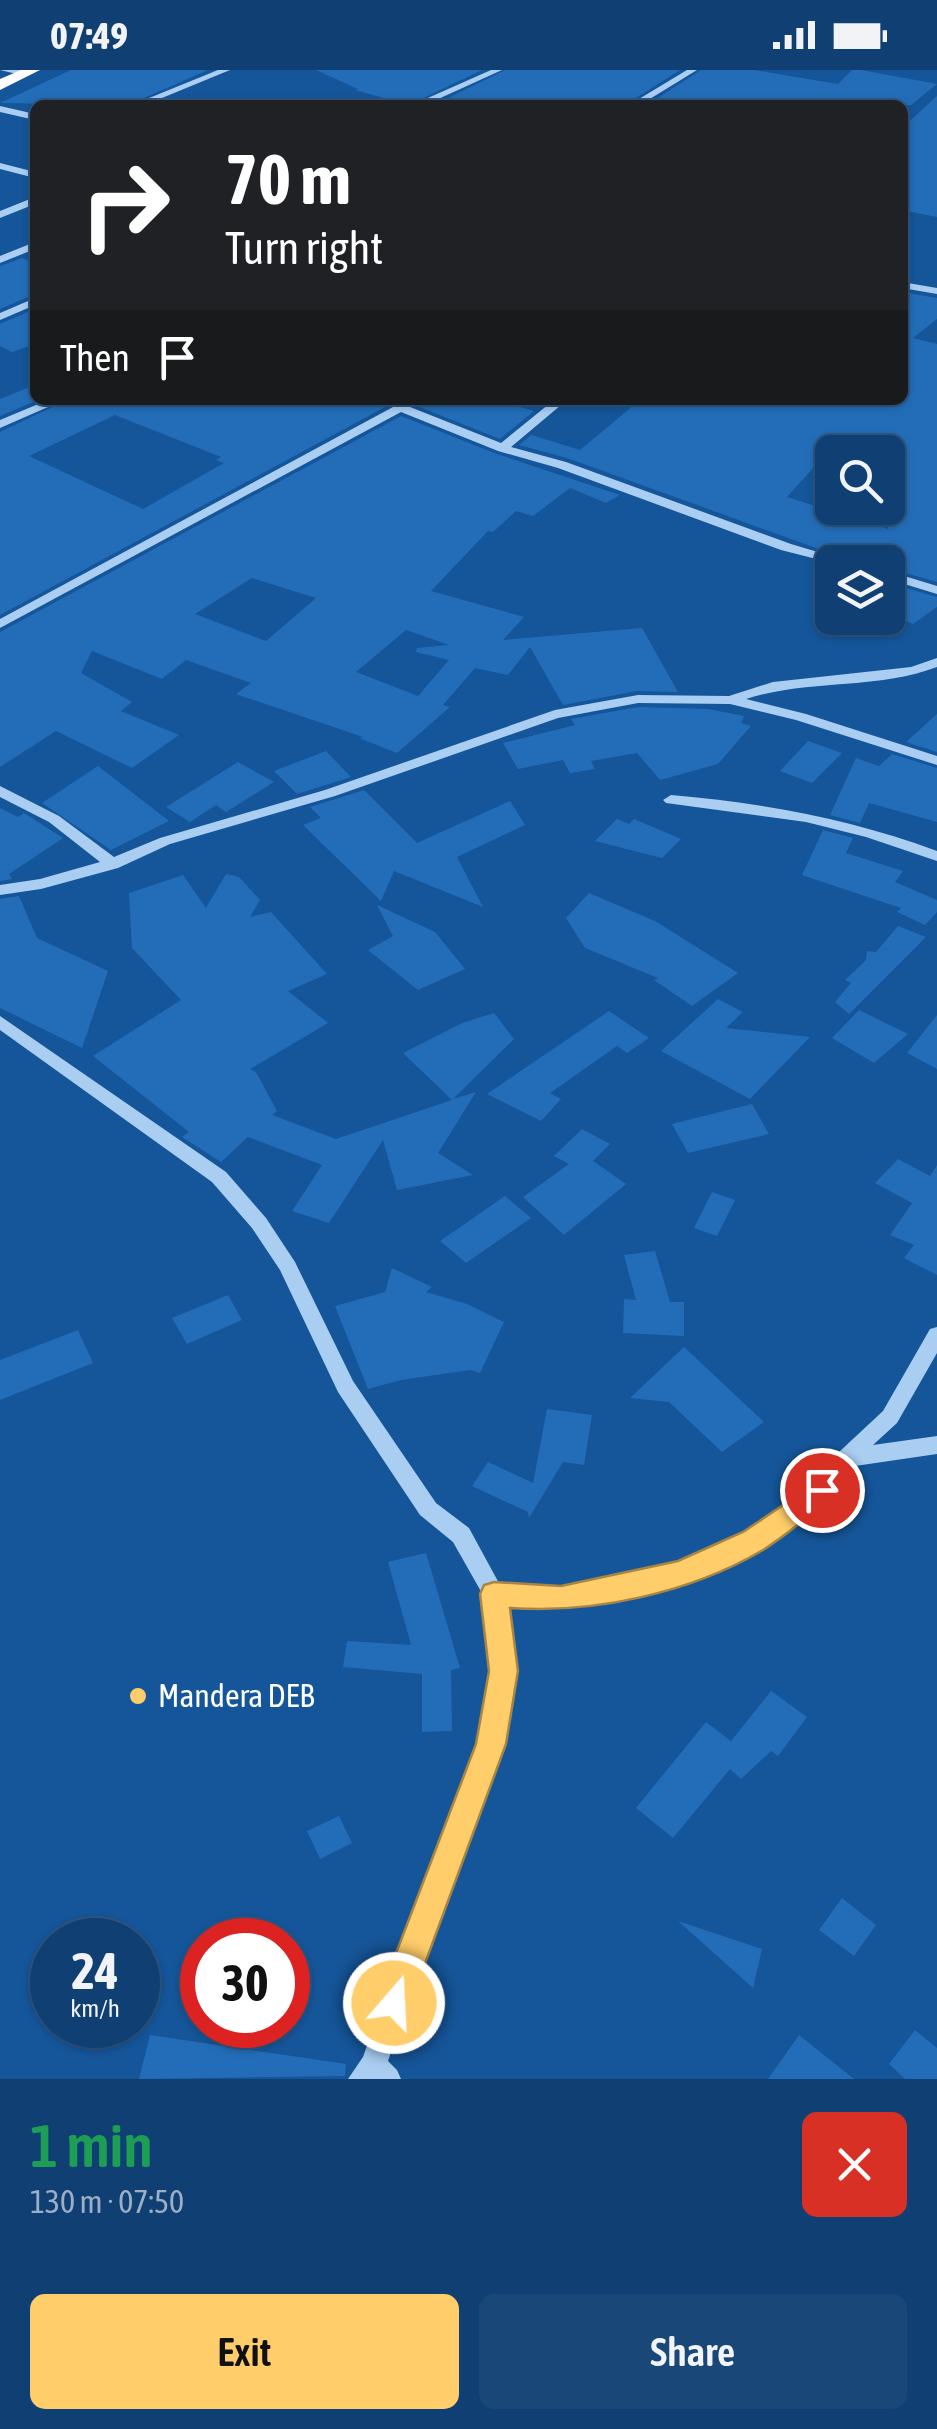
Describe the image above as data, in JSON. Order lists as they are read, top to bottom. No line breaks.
{"places":["Mandera DEB"],"page":{"status":"07:49","turn":["70 m","Turn right"],"then":"Then","speed":"24 km/h","limit":"30","heading":["1 min","130 m · 07:50"],"buttons":["Exit","Share"]}}
